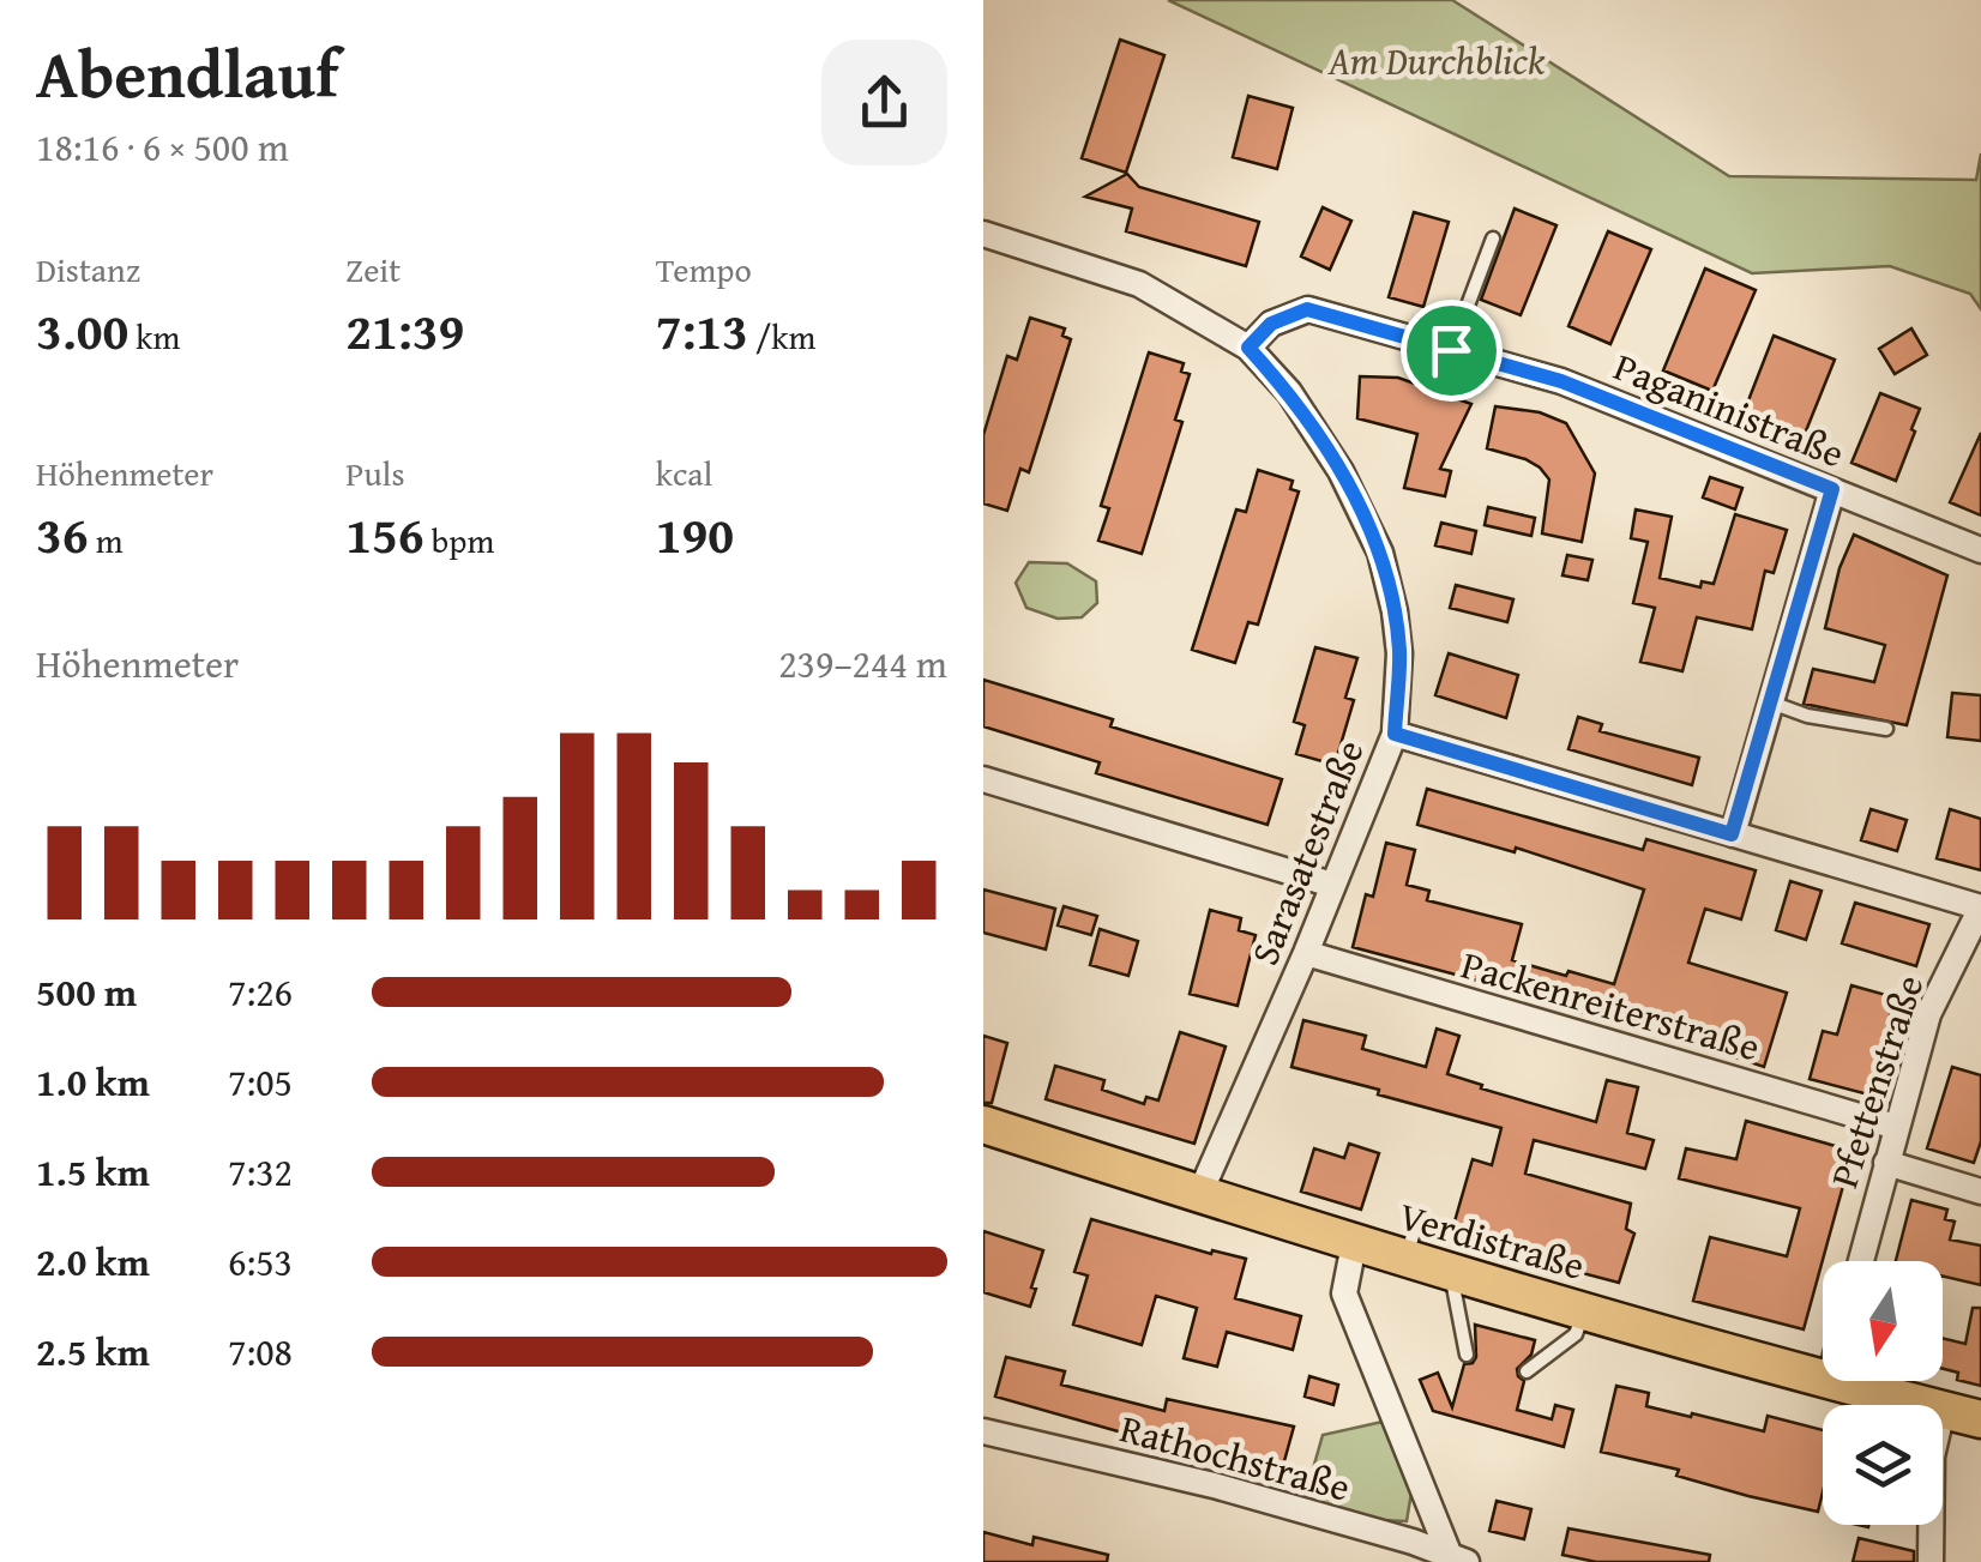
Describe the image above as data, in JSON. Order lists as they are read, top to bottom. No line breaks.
{"streets":{"main road":["Verdistraße"],"street":["Paganinistraße","Sarasatestraße","Packenreiterstraße","Pfettenstraße","Rathochstraße"]},"crossings":[["Paganinistraße","Sarasatestraße"],["Sarasatestraße","Packenreiterstraße"],["Sarasatestraße","Verdistraße"],["Packenreiterstraße","Pfettenstraße"]],"parks":["Am Durchblick"],"north":"bottom","page":{"heading":["Abendlauf","18:16 · 6 × 500 m"],"stats":[["Distanz","3.00 km"],["Zeit","21:39"],["Tempo","7:13 /km"],["Höhenmeter","36 m"],["Puls","156 bpm"],["kcal","190"]],"chart":["Höhenmeter","239–244 m"],"list":[{"name":"500 m","note":"7:26"},{"name":"1.0 km","note":"7:05"},{"name":"1.5 km","note":"7:32"},{"name":"2.0 km","note":"6:53"},{"name":"2.5 km","note":"7:08"}]}}
